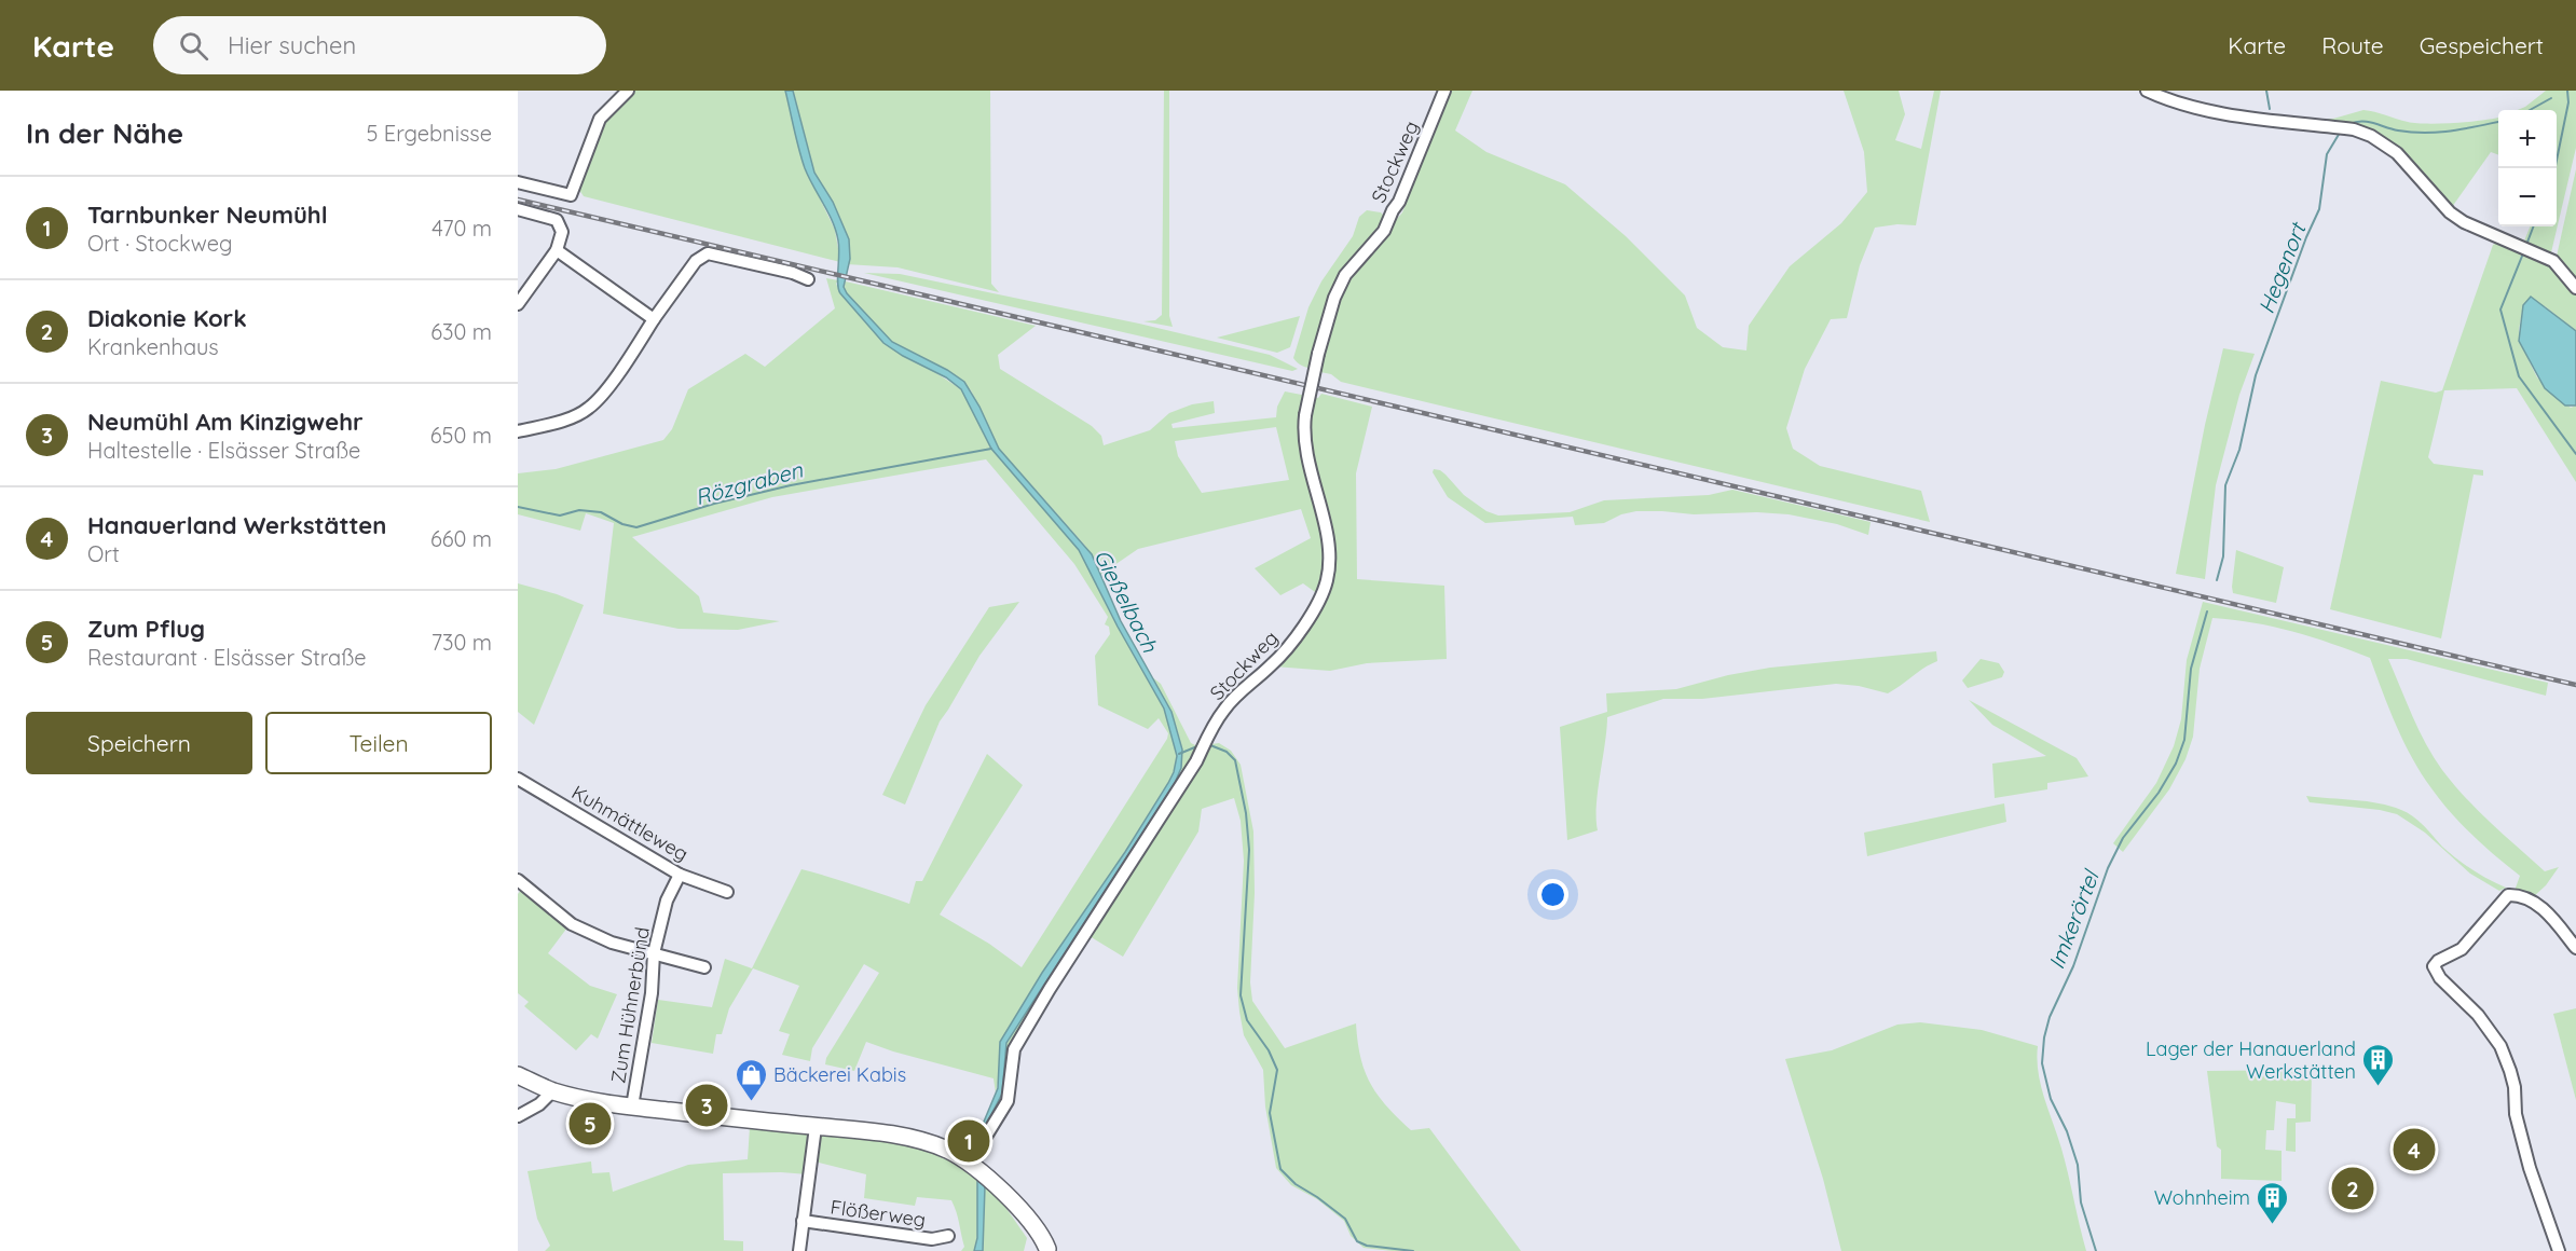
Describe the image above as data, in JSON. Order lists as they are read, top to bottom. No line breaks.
{"streets":{"street":["Stockweg","Kuhmättleweg","Zum Hühnerbünd","Flößerweg"]},"crossings":[["Kuhmättleweg","Zum Hühnerbünd"]],"water":["Hegenort","Rözgraben","Gießelbach","Imkerörtel"],"places":{"building":["Lager der Hanauerland Werkstätten","Wohnheim"],"shop":["Bäckerei Kabis"]},"page":{"header":"Karte","search":"Hier suchen","nav":["Karte","Route","Gespeichert"],"heading":["In der Nähe","5 Ergebnisse"],"map_buttons":["+","−"],"list":[{"mark":"1","name":"Tarnbunker Neumühl","note":"Ort · Stockweg","value":"470 m"},{"mark":"2","name":"Diakonie Kork","note":"Krankenhaus","value":"630 m"},{"mark":"3","name":"Neumühl Am Kinzigwehr","note":"Haltestelle · Elsässer Straße","value":"650 m"},{"mark":"4","name":"Hanauerland Werkstätten","note":"Ort","value":"660 m"},{"mark":"5","name":"Zum Pflug","note":"Restaurant · Elsässer Straße","value":"730 m"}],"buttons":["Speichern","Teilen"],"pins":["3","5","1","4","2"]}}
